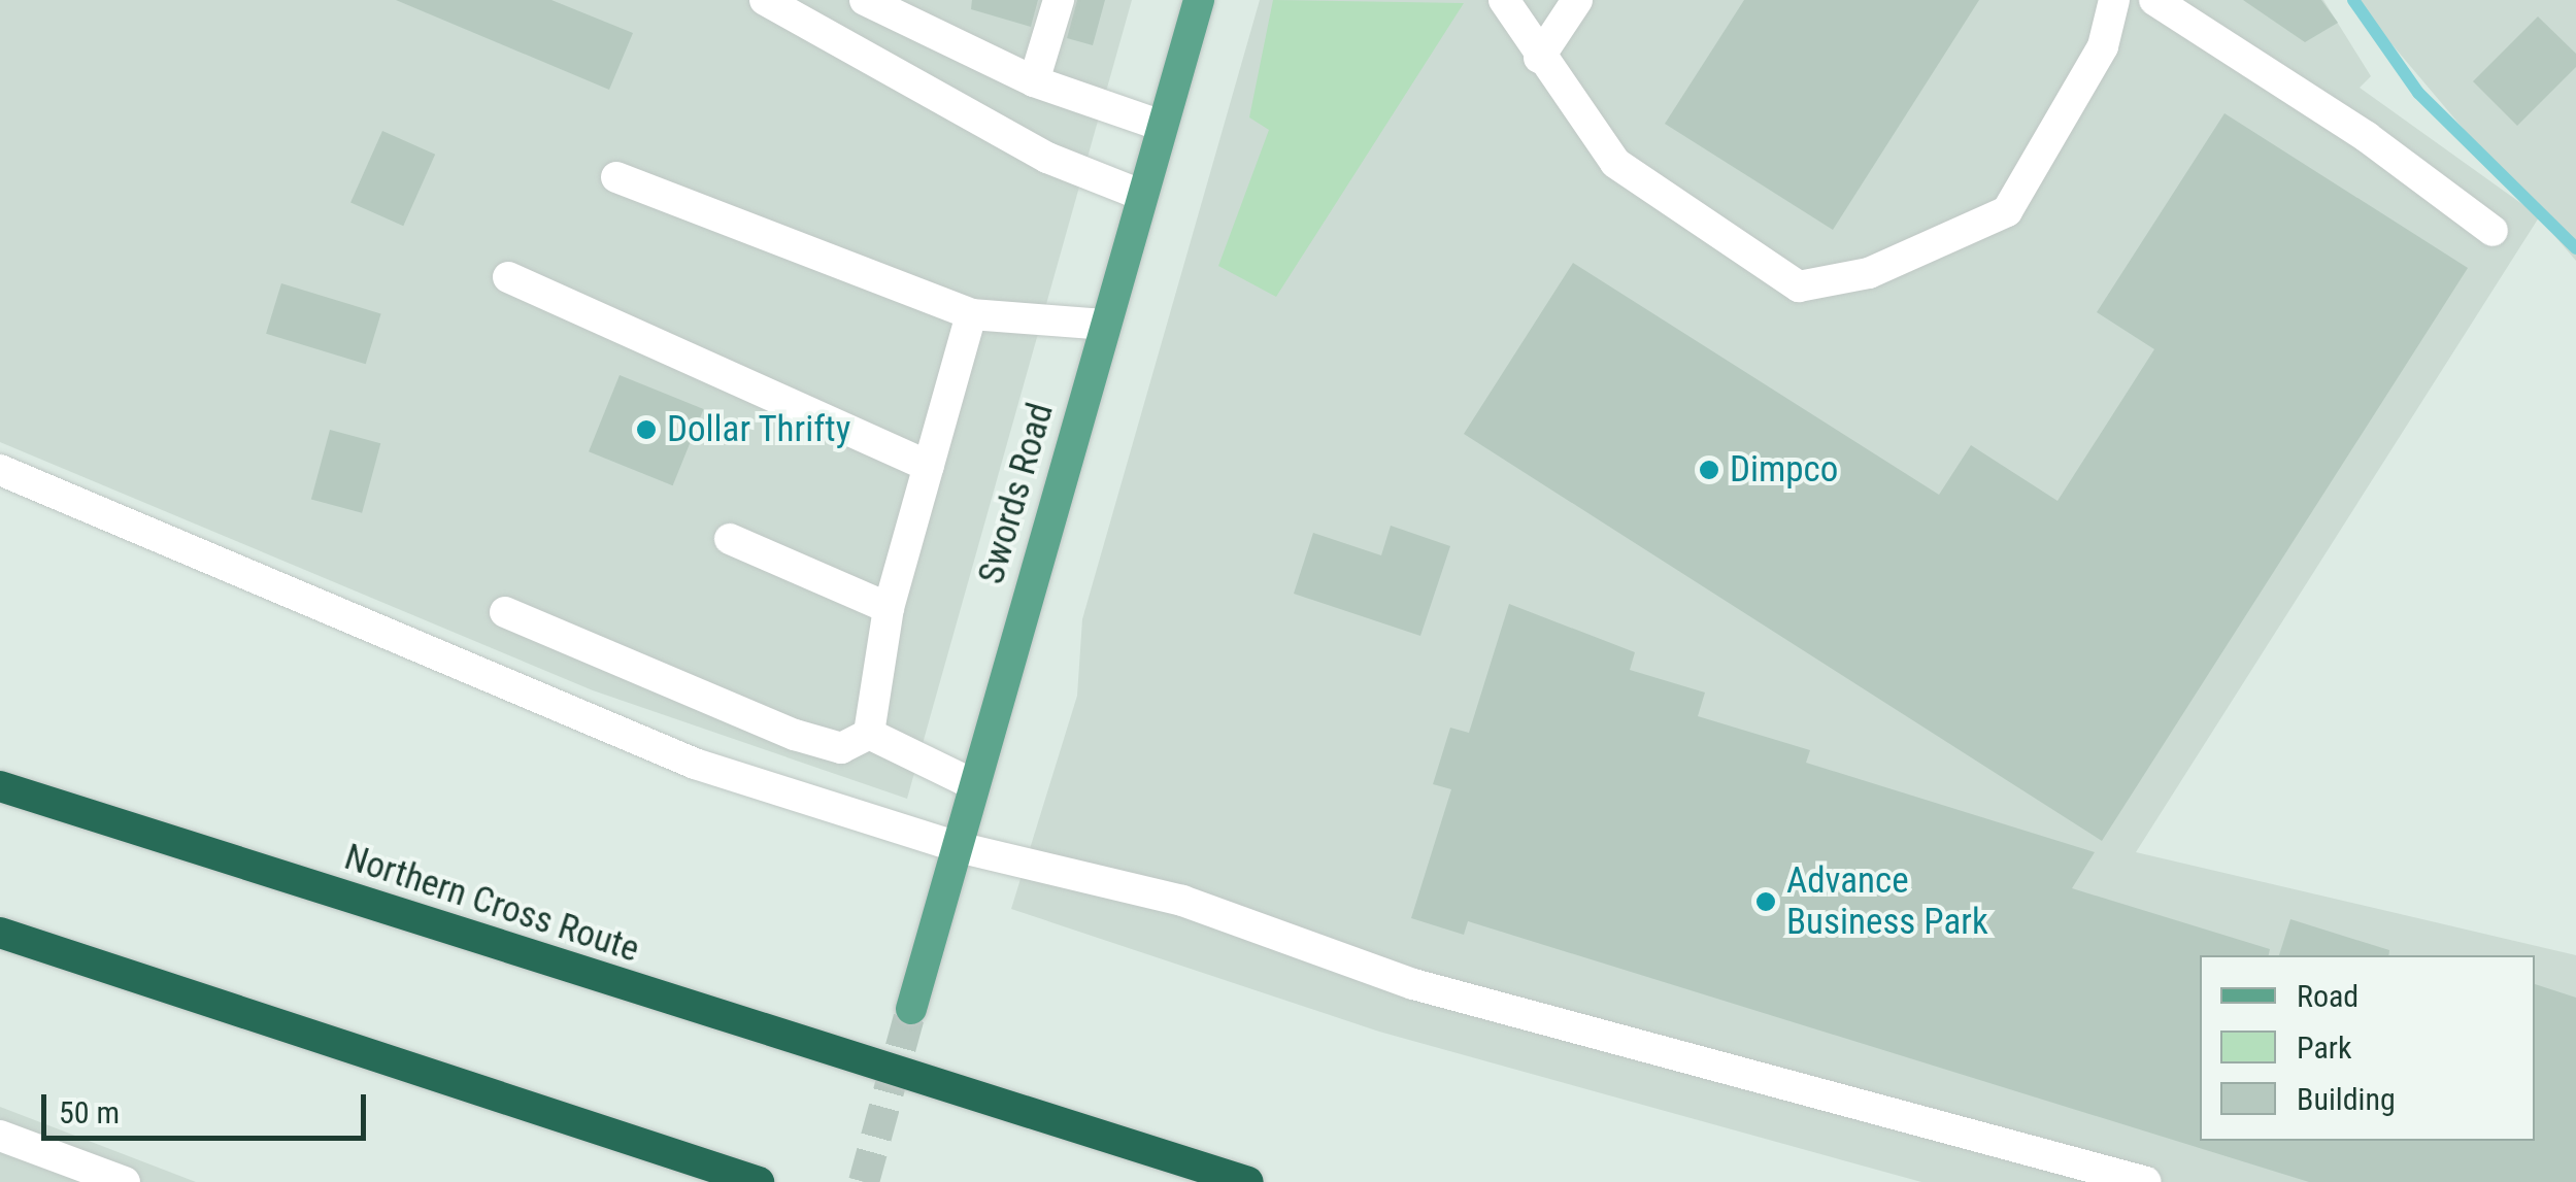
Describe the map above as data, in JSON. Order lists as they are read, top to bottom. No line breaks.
{"streets":{"highway":["Northern Cross Route"],"main road":["Swords Road"]},"places":["Dollar Thrifty","Dimpco","Advance Business Park"],"legend":["Road","Park","Building"],"scale_bar":"50 m"}
